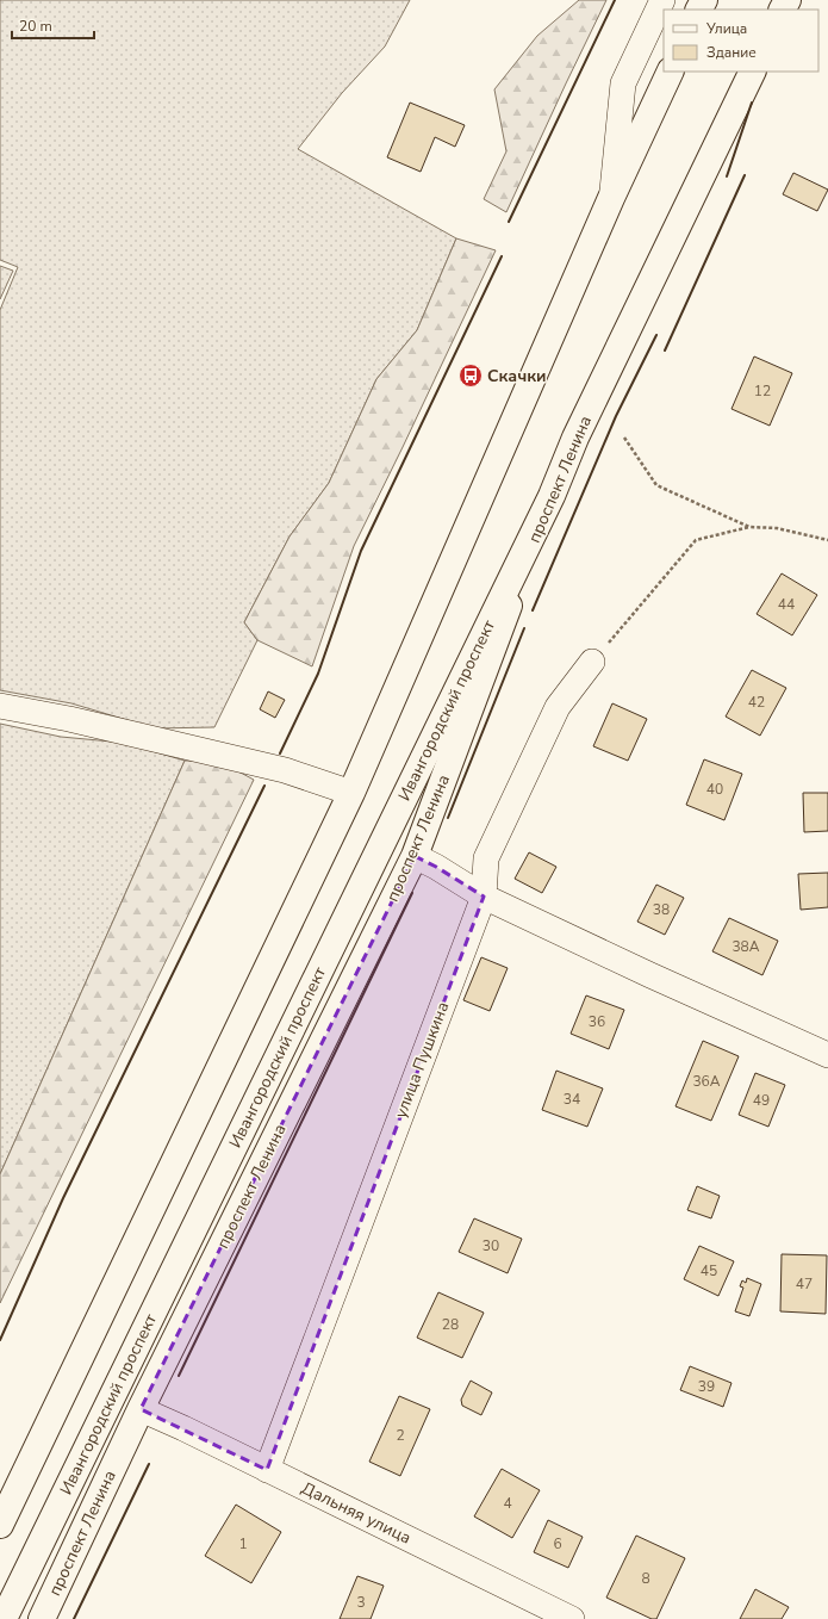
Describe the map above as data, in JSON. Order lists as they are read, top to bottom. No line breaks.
{"streets":{"main road":["проспект Ленина","Ивангородский проспект"],"street":["улица Пушкина","Дальняя улица"]},"crossings":[["проспект Ленина","Ивангородский проспект"],["проспект Ленина","Дальняя улица"],["улица Пушкина","Дальняя улица"]],"places":{"bus stop":["Скачки"]},"house_numbers":["12","44","42","40","38","38А","36","36А","34","49","30","45","47","28","39","2","4","1","6","8","3"],"legend":["Улица","Здание"],"scale_bar":"20 m"}
